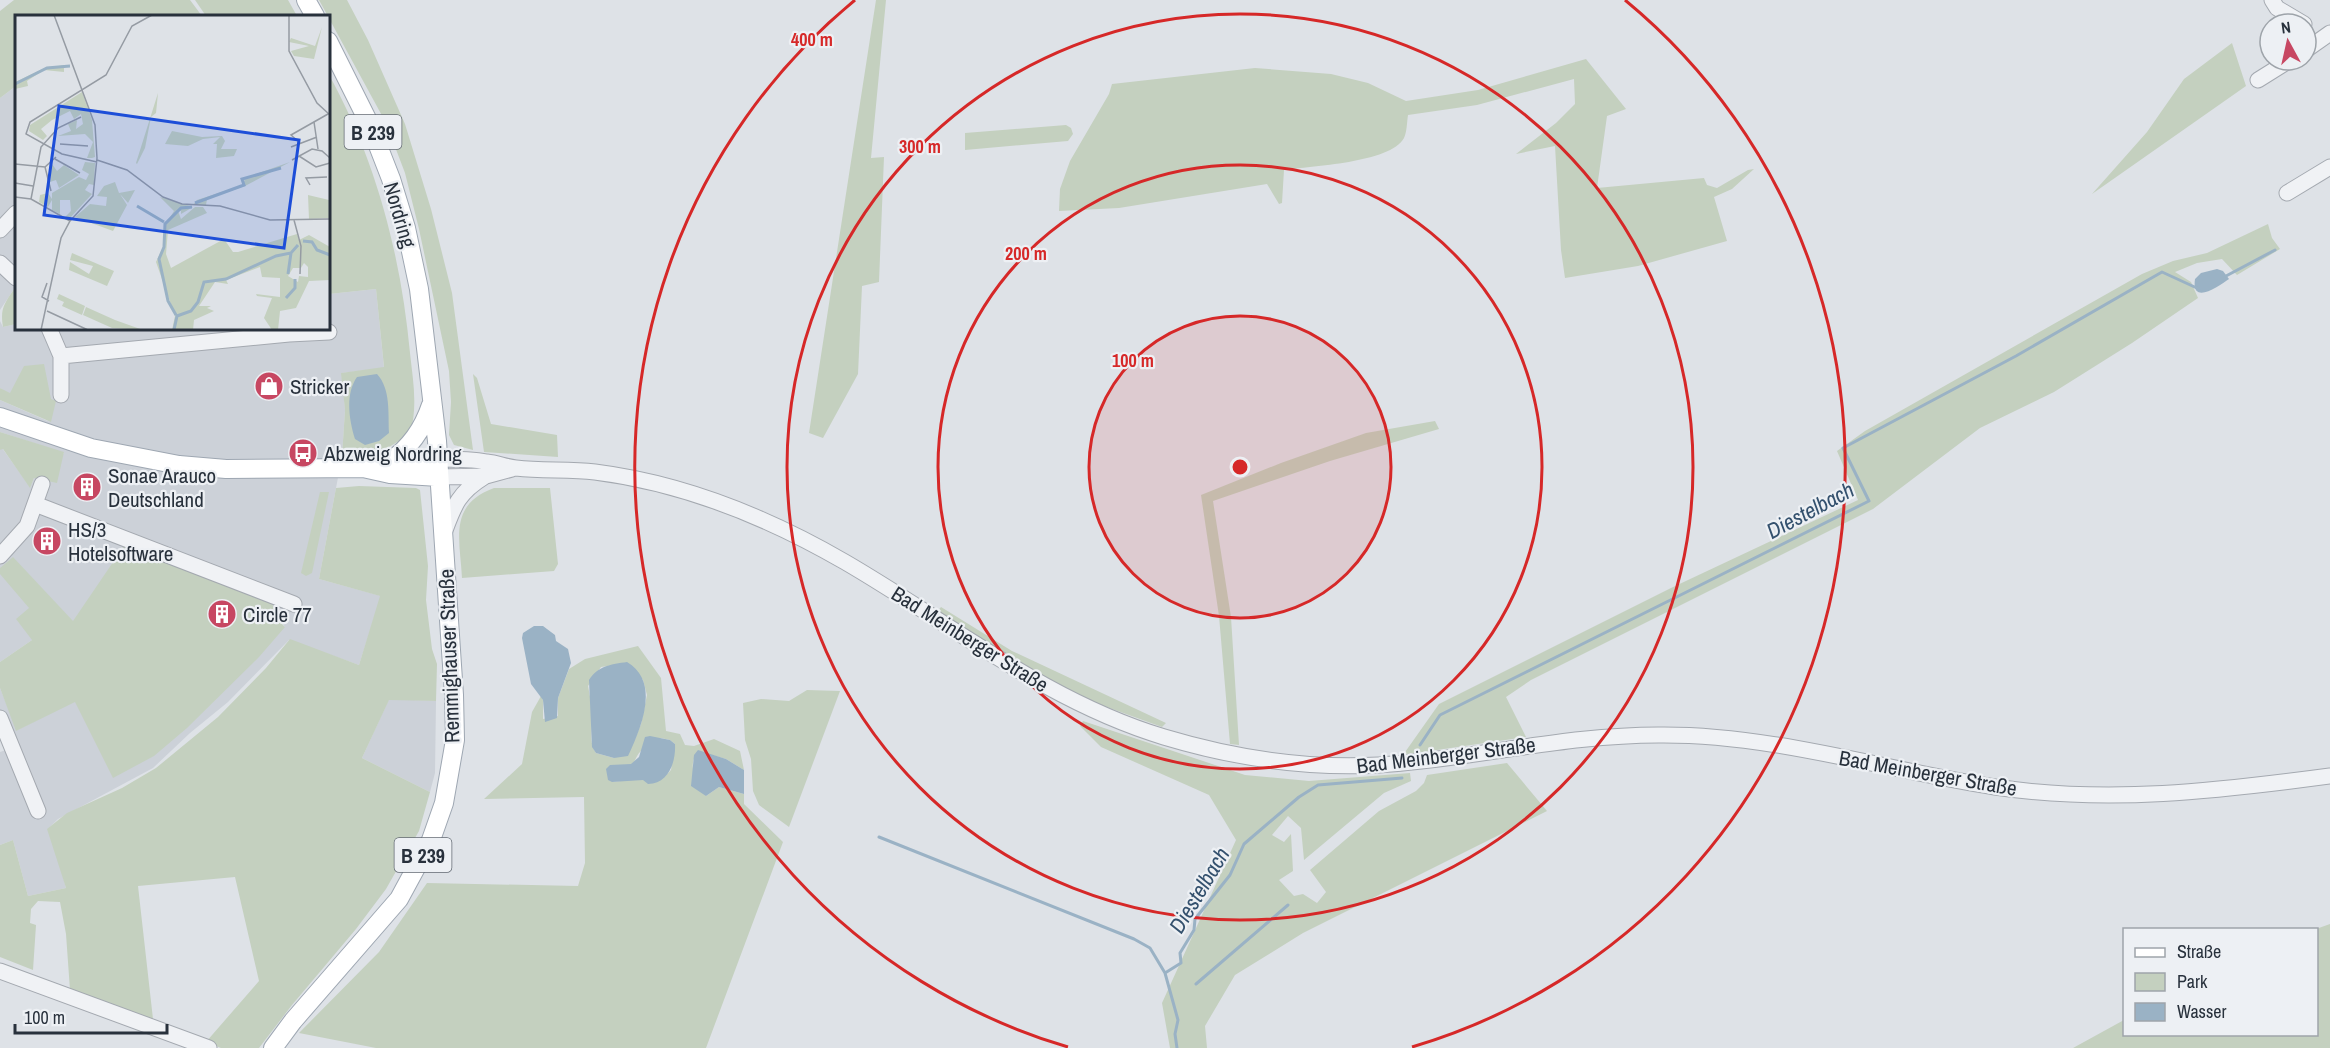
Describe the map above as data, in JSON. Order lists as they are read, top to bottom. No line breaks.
{"streets":{"main road":["B 239","Nordring","Bad Meinberger Straße","Remmighauser Straße"]},"crossings":[["B 239","Nordring"],["B 239","Bad Meinberger Straße"],["B 239","Remmighauser Straße"],["Bad Meinberger Straße","Remmighauser Straße"]],"water":["Diestelbach"],"places":{"shop":["Stricker"],"bus stop":["Abzweig Nordring"],"building":["Sonae Arauco Deutschland","HS/3 Hotelsoftware","Circle 77"]},"legend":["Straße","Park","Wasser"],"scale_bar":"100 m","north":"top","rings":["400 m","300 m","200 m","100 m"]}
